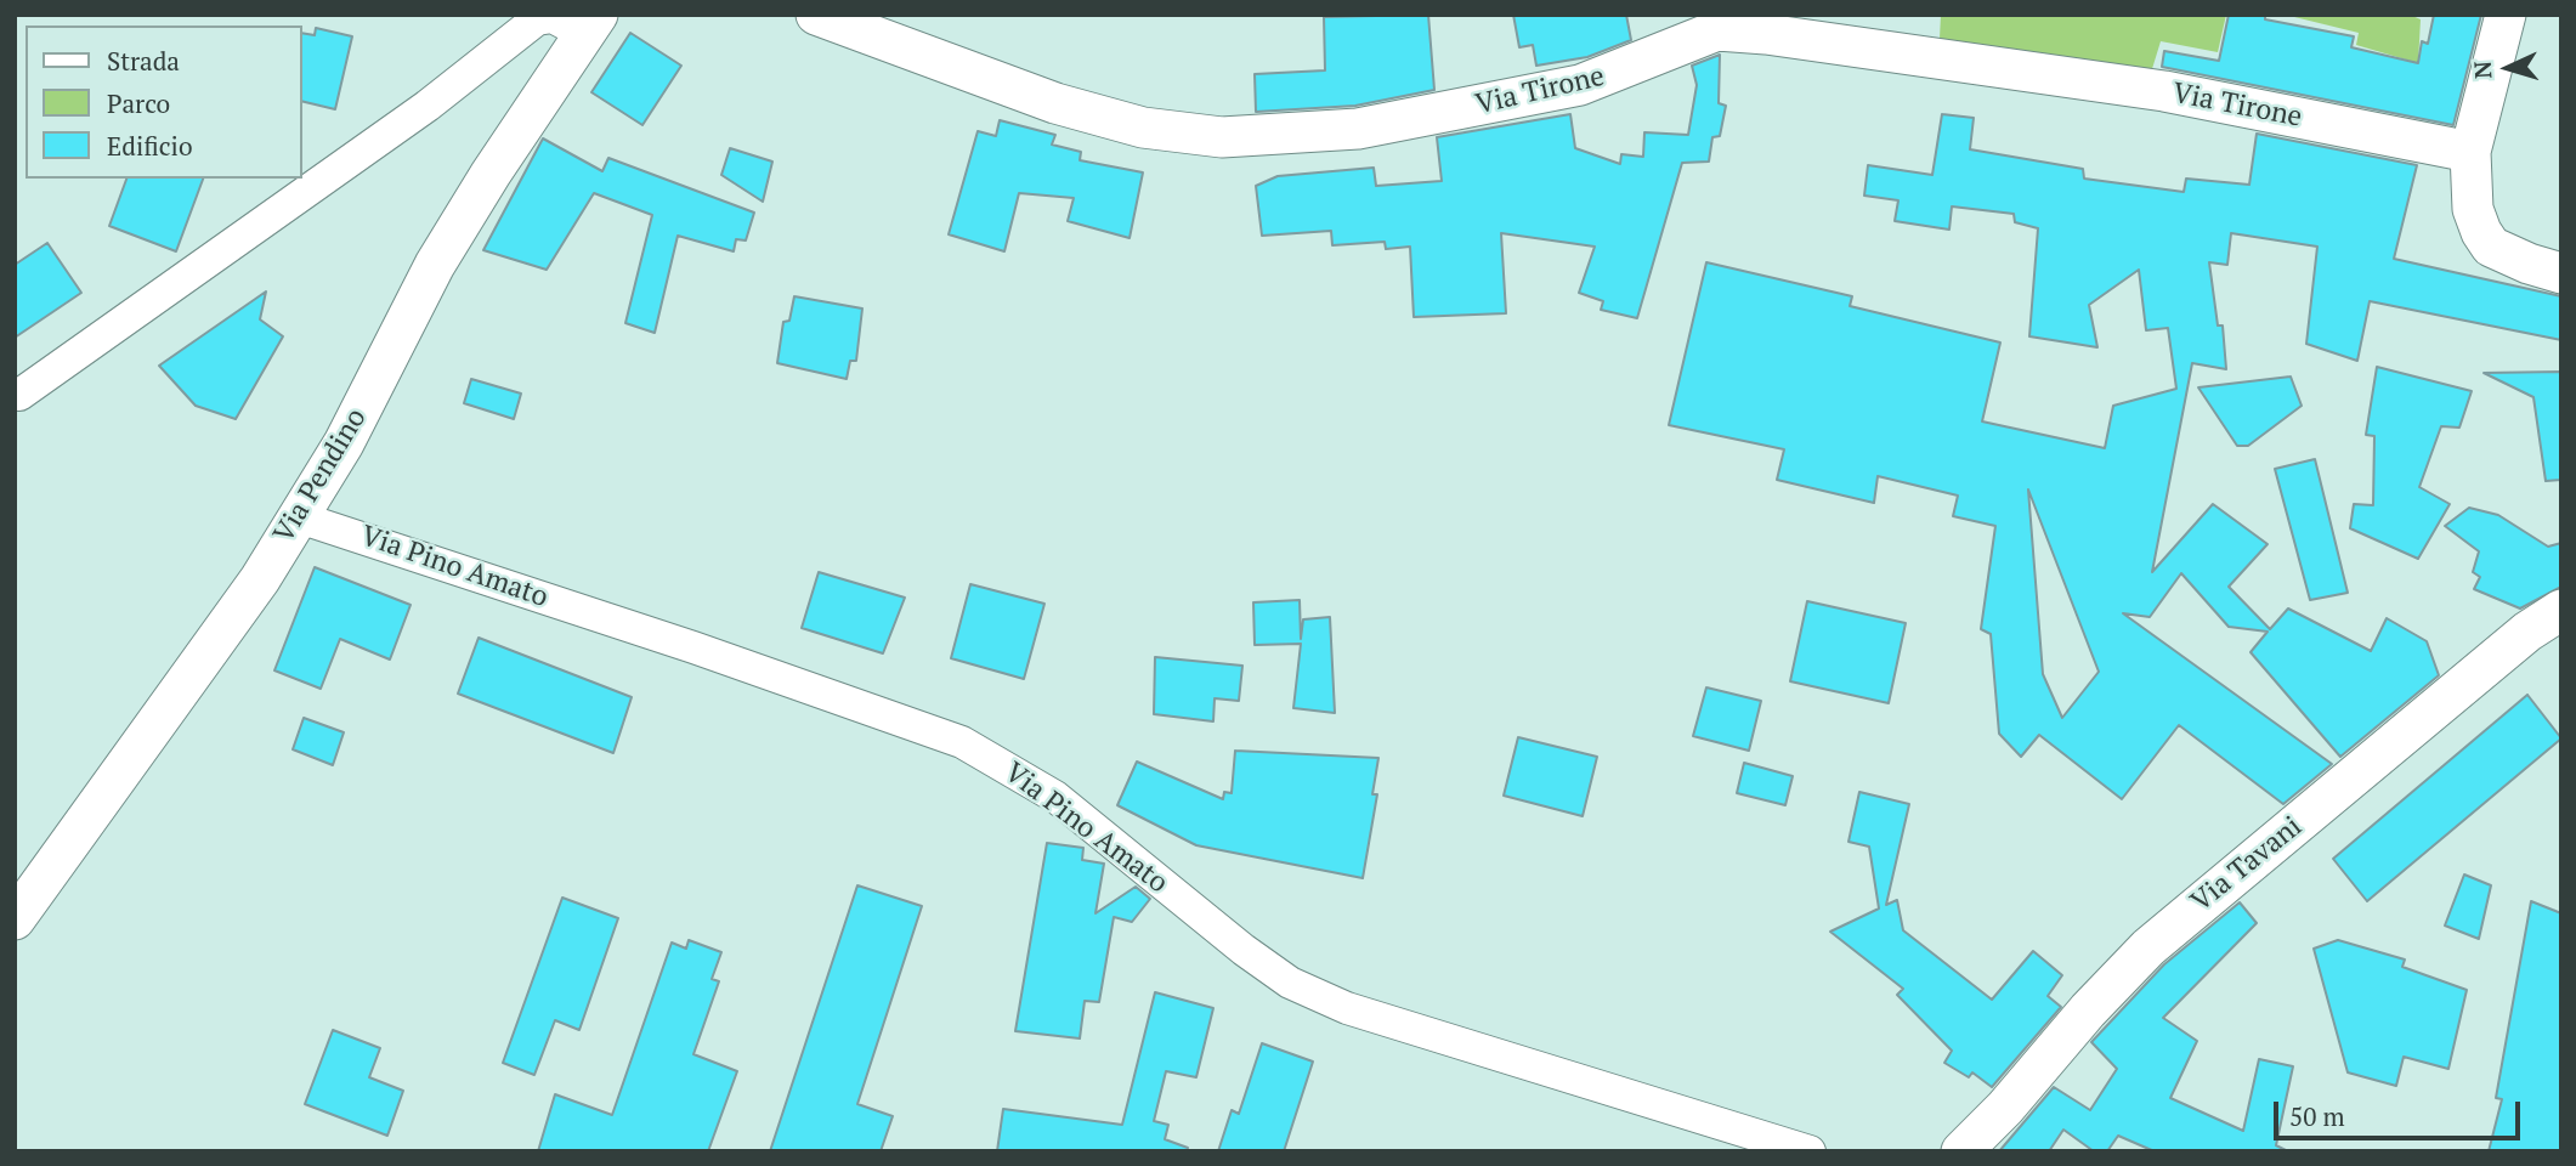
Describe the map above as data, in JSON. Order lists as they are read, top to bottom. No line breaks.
{"streets":{"street":["Via Tirone","Via Pendino","Via Pino Amato","Via Tavani"]},"crossings":[["Via Pendino","Via Pino Amato"]],"legend":["Strada","Parco","Edificio"],"scale_bar":"50 m","north":"left"}
